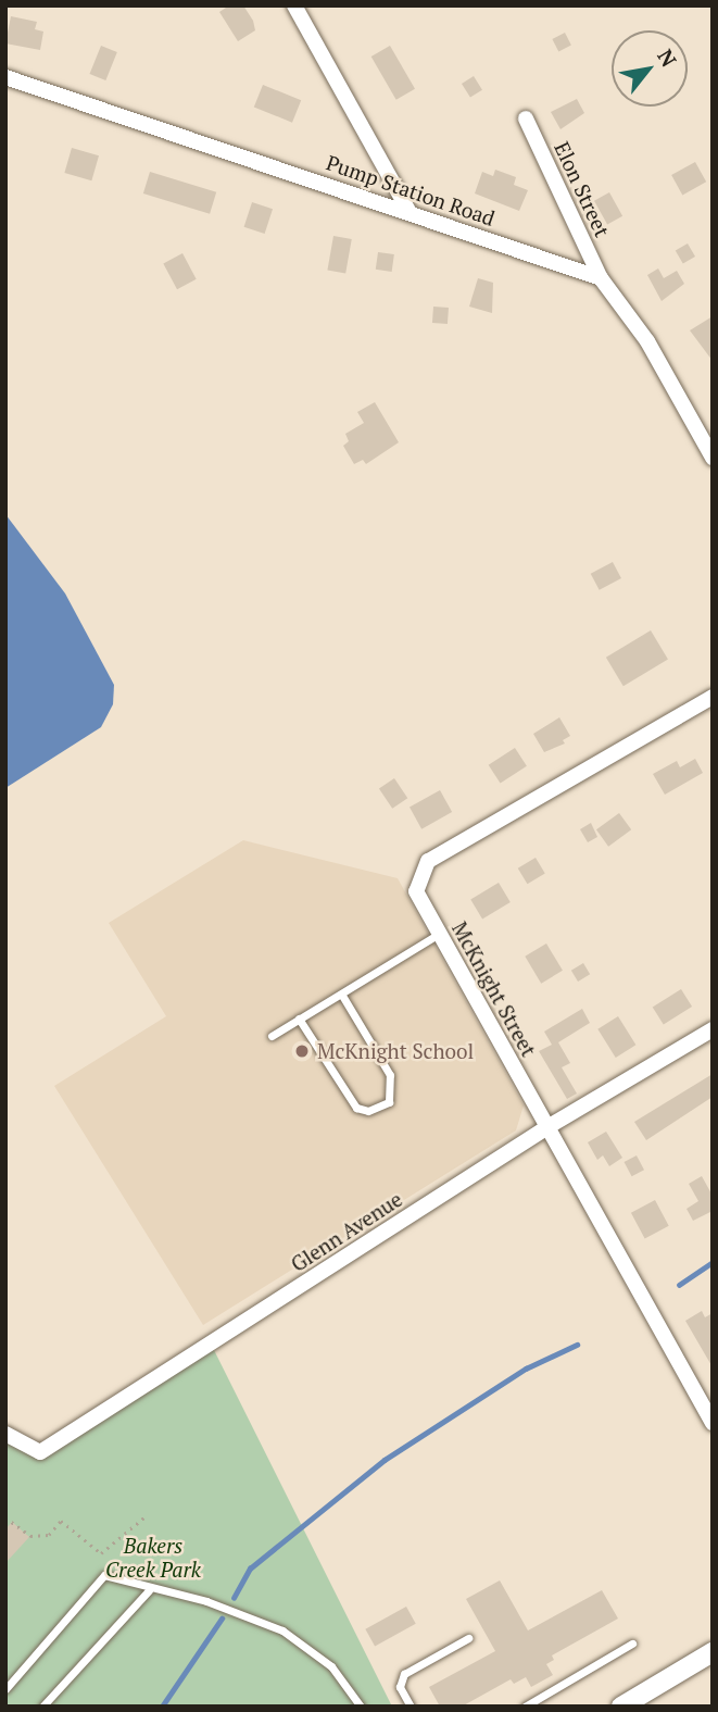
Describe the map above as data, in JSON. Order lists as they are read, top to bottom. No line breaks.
{"streets":{"street":["Elon Street","Pump Station Road","McKnight Street","Glenn Avenue"]},"crossings":[["Elon Street","Pump Station Road"],["McKnight Street","Glenn Avenue"]],"parks":["Bakers Creek Park"],"places":["McKnight School"],"north":"top right"}
